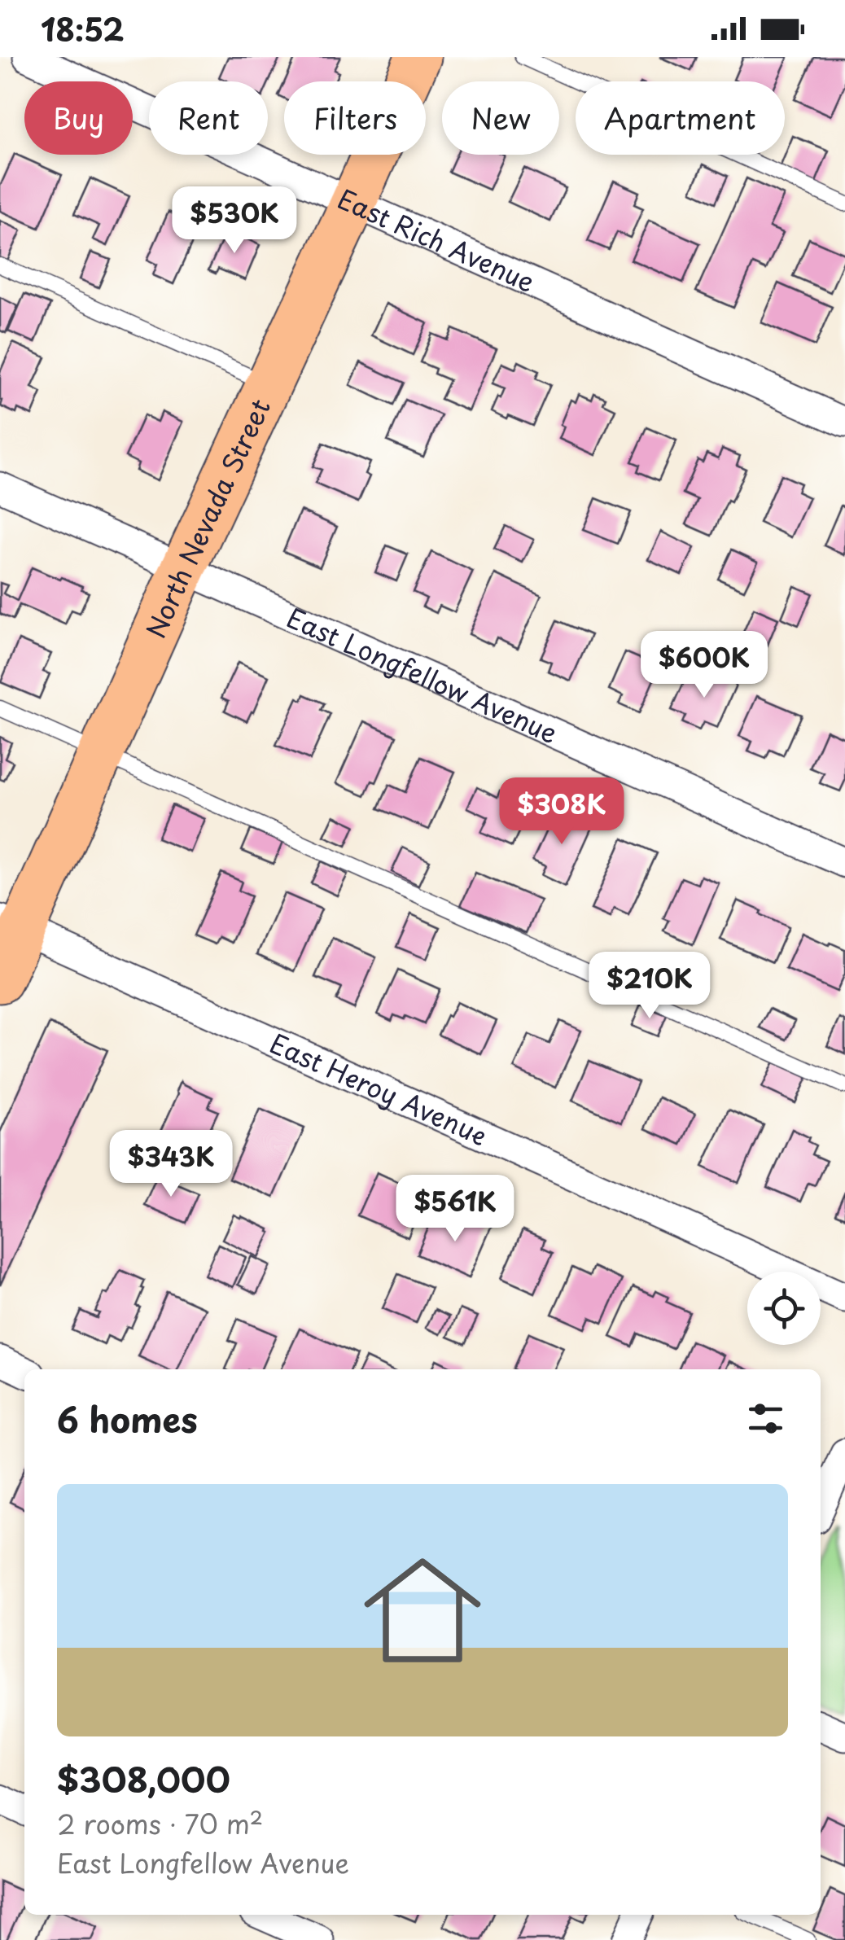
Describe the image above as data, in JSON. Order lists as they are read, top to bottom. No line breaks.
{"streets":{"main road":["North Nevada Street"],"street":["East Rich Avenue","East Longfellow Avenue","East Heroy Avenue"]},"crossings":[["East Rich Avenue","North Nevada Street"],["North Nevada Street","East Longfellow Avenue"],["North Nevada Street","East Heroy Avenue"]],"page":{"status":"18:52","chip":["Buy","Rent","Filters","New","Apartment"],"price":["$530K","$600K","$308K","$210K","$343K","$561K"],"heading":"6 homes","list":[{"name":"$308,000","note":"2 rooms · 70 m² · East Longfellow Avenue"}]}}
